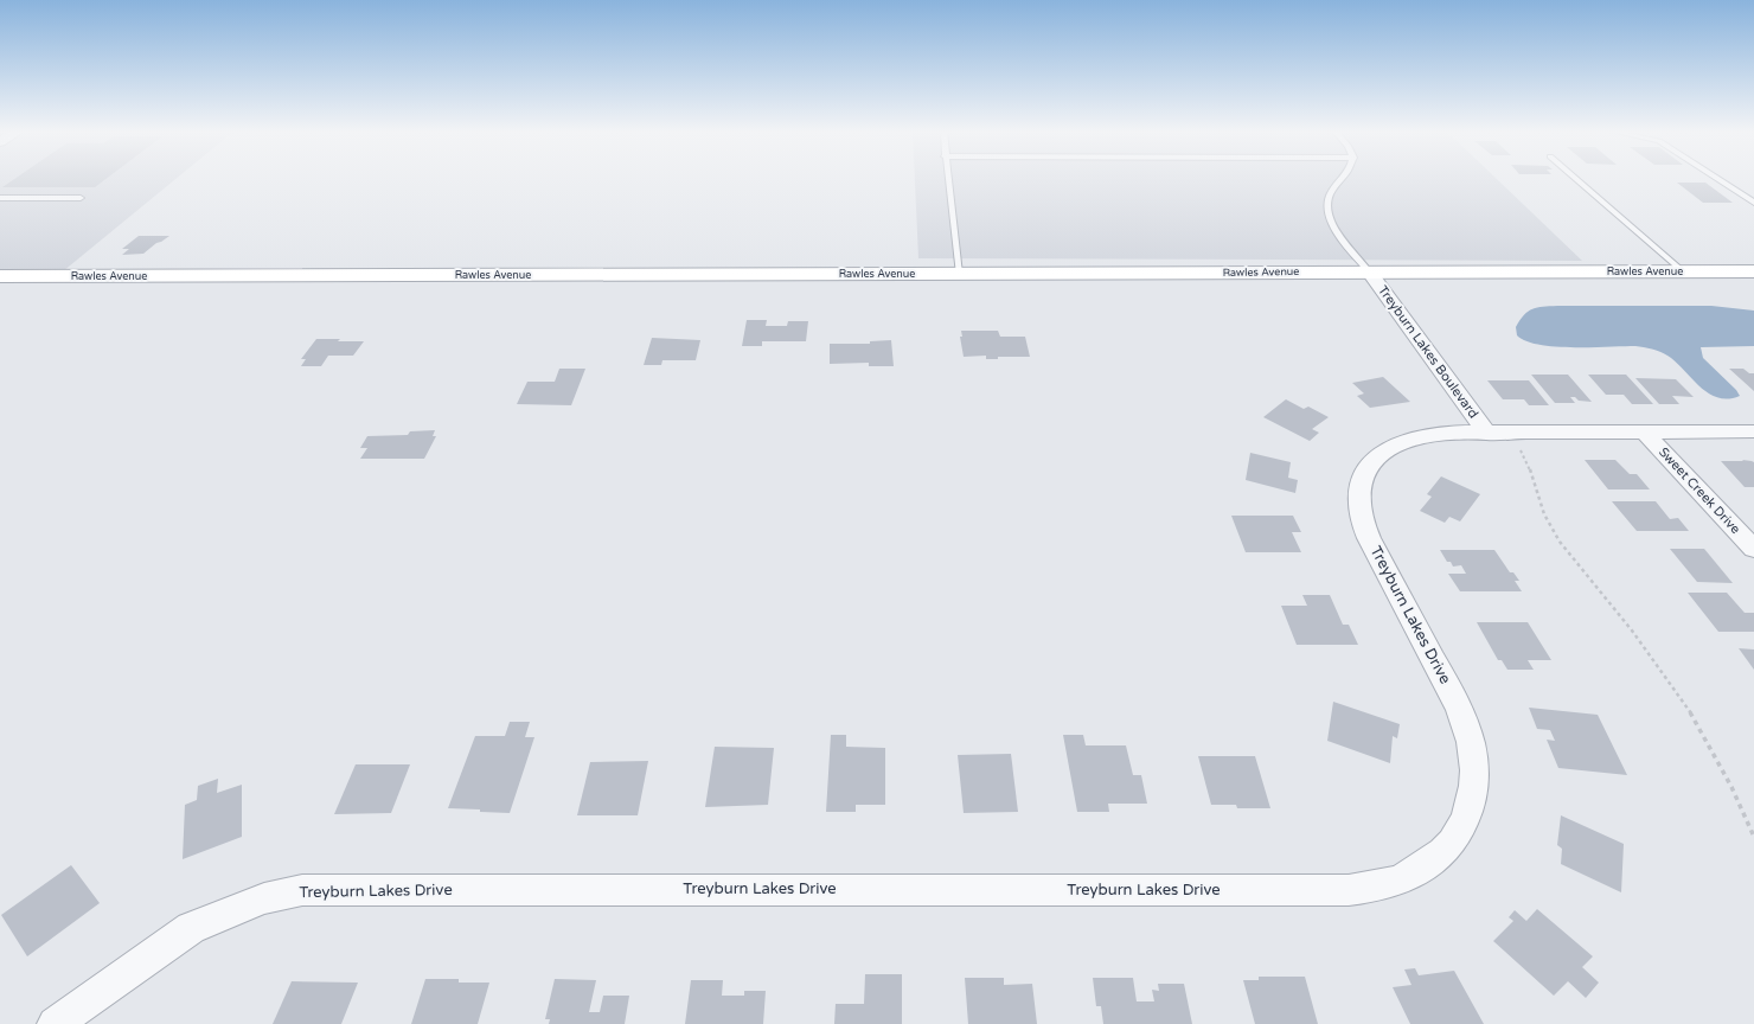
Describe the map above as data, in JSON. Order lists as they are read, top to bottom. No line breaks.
{"streets":{"street":["Rawles Avenue","Treyburn Lakes Boulevard","Sweet Creek Drive","Treyburn Lakes Drive"]},"crossings":[["Rawles Avenue","Treyburn Lakes Boulevard"],["Treyburn Lakes Boulevard","Treyburn Lakes Drive"],["Sweet Creek Drive","Treyburn Lakes Drive"]]}
